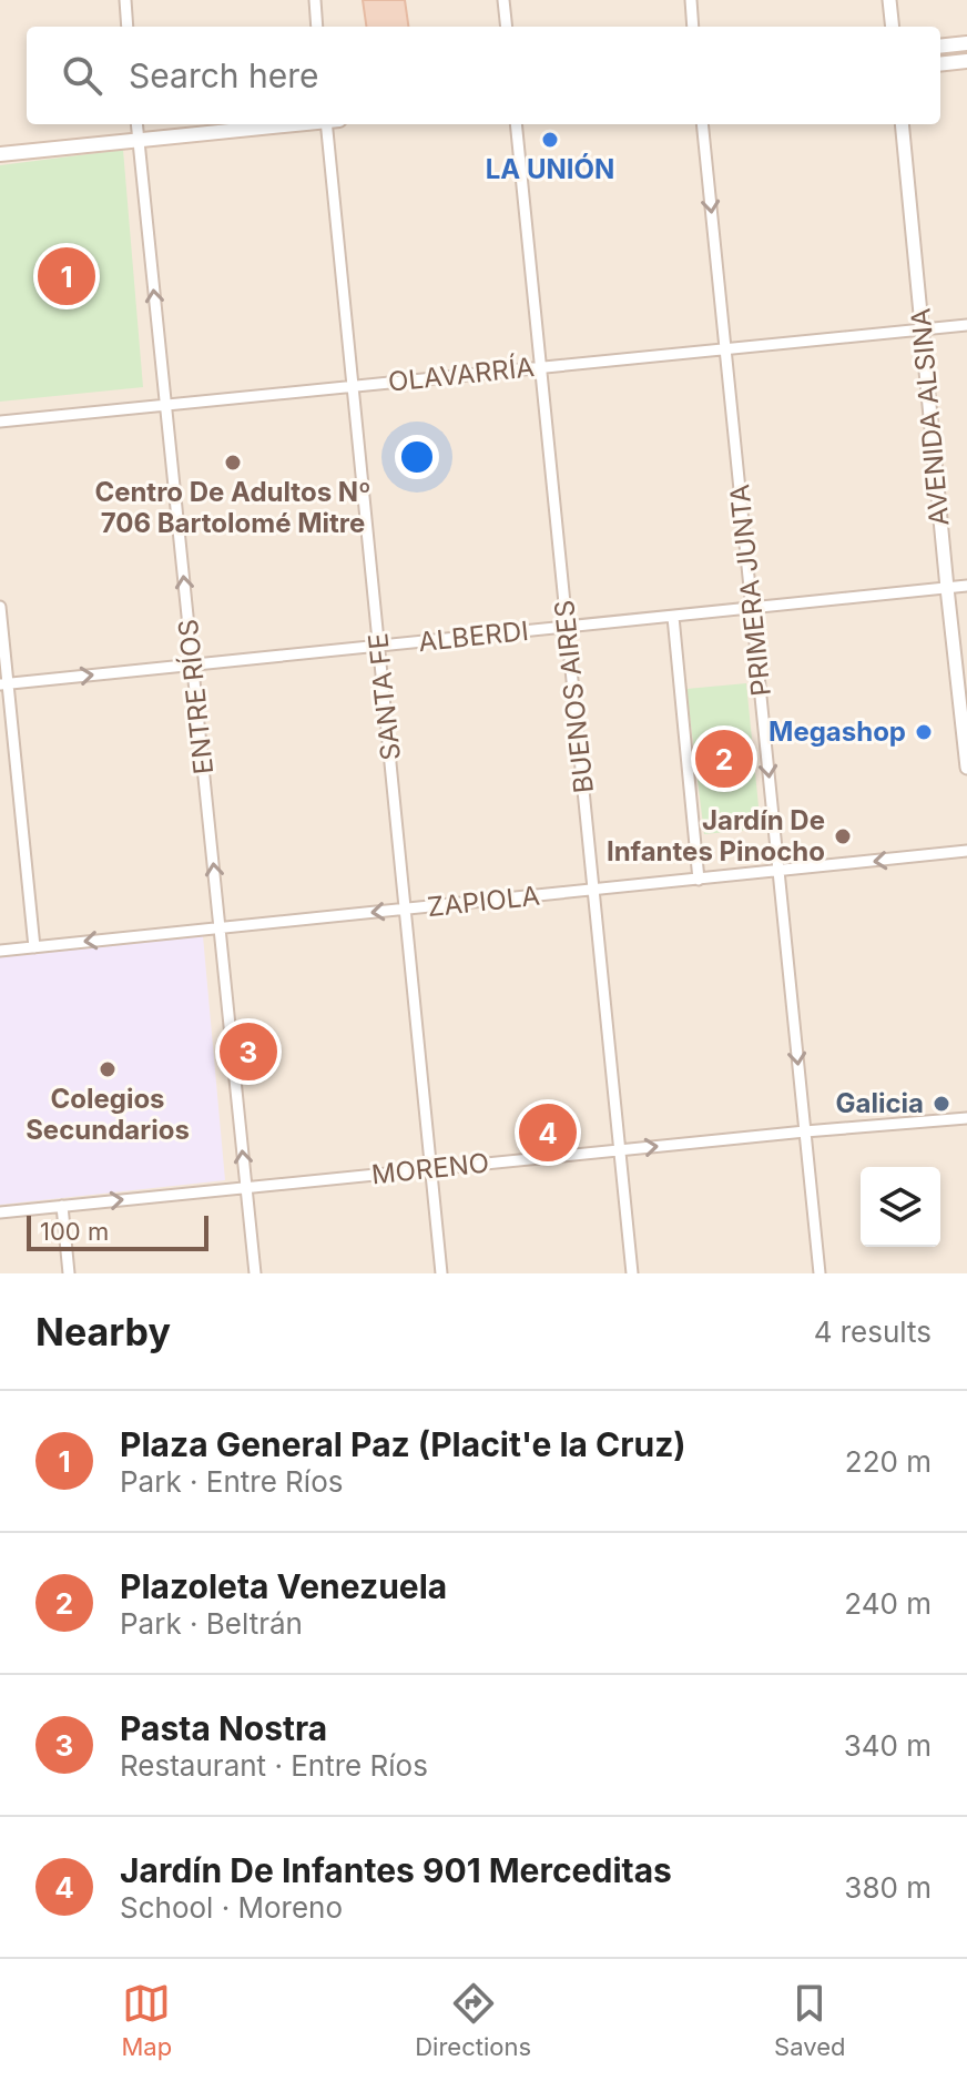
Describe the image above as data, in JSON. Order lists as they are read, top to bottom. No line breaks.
{"streets":{"street":["OLAVARRÍA","AVENIDA ALSINA","PRIMERA JUNTA","ALBERDI","ENTRE RÍOS","SANTA FE","BUENOS AIRES","ZAPIOLA","MORENO"]},"crossings":[["OLAVARRÍA","AVENIDA ALSINA"],["OLAVARRÍA","PRIMERA JUNTA"],["OLAVARRÍA","ENTRE RÍOS"],["OLAVARRÍA","SANTA FE"],["OLAVARRÍA","BUENOS AIRES"],["AVENIDA ALSINA","ALBERDI"],["PRIMERA JUNTA","ALBERDI"],["PRIMERA JUNTA","ZAPIOLA"],["PRIMERA JUNTA","MORENO"],["ALBERDI","ENTRE RÍOS"],["ALBERDI","SANTA FE"],["ALBERDI","BUENOS AIRES"],["ENTRE RÍOS","ZAPIOLA"],["ENTRE RÍOS","MORENO"],["SANTA FE","ZAPIOLA"],["SANTA FE","MORENO"],["BUENOS AIRES","ZAPIOLA"],["BUENOS AIRES","MORENO"]],"one_way":["ENTRE RÍOS","ZAPIOLA","MORENO"],"places":["LA UNIÓN","Centro De Adultos Nº 706 Bartolomé Mitre","Megashop","Jardín De Infantes Pinocho","Colegios Secundarios","Galicia"],"scale_bar":"100 m","page":{"search":"Search here","pins":["1","2","3","4"],"scale":"100 m","heading":["Nearby","4 results"],"list":[{"mark":"1","name":"Plaza General Paz (Placit'e la Cruz)","note":"Park · Entre Ríos","value":"220 m"},{"mark":"2","name":"Plazoleta Venezuela","note":"Park · Beltrán","value":"240 m"},{"mark":"3","name":"Pasta Nostra","note":"Restaurant · Entre Ríos","value":"340 m"},{"mark":"4","name":"Jardín De Infantes 901 Merceditas","note":"School · Moreno","value":"380 m"}],"nav":["Map","Directions","Saved"]}}
